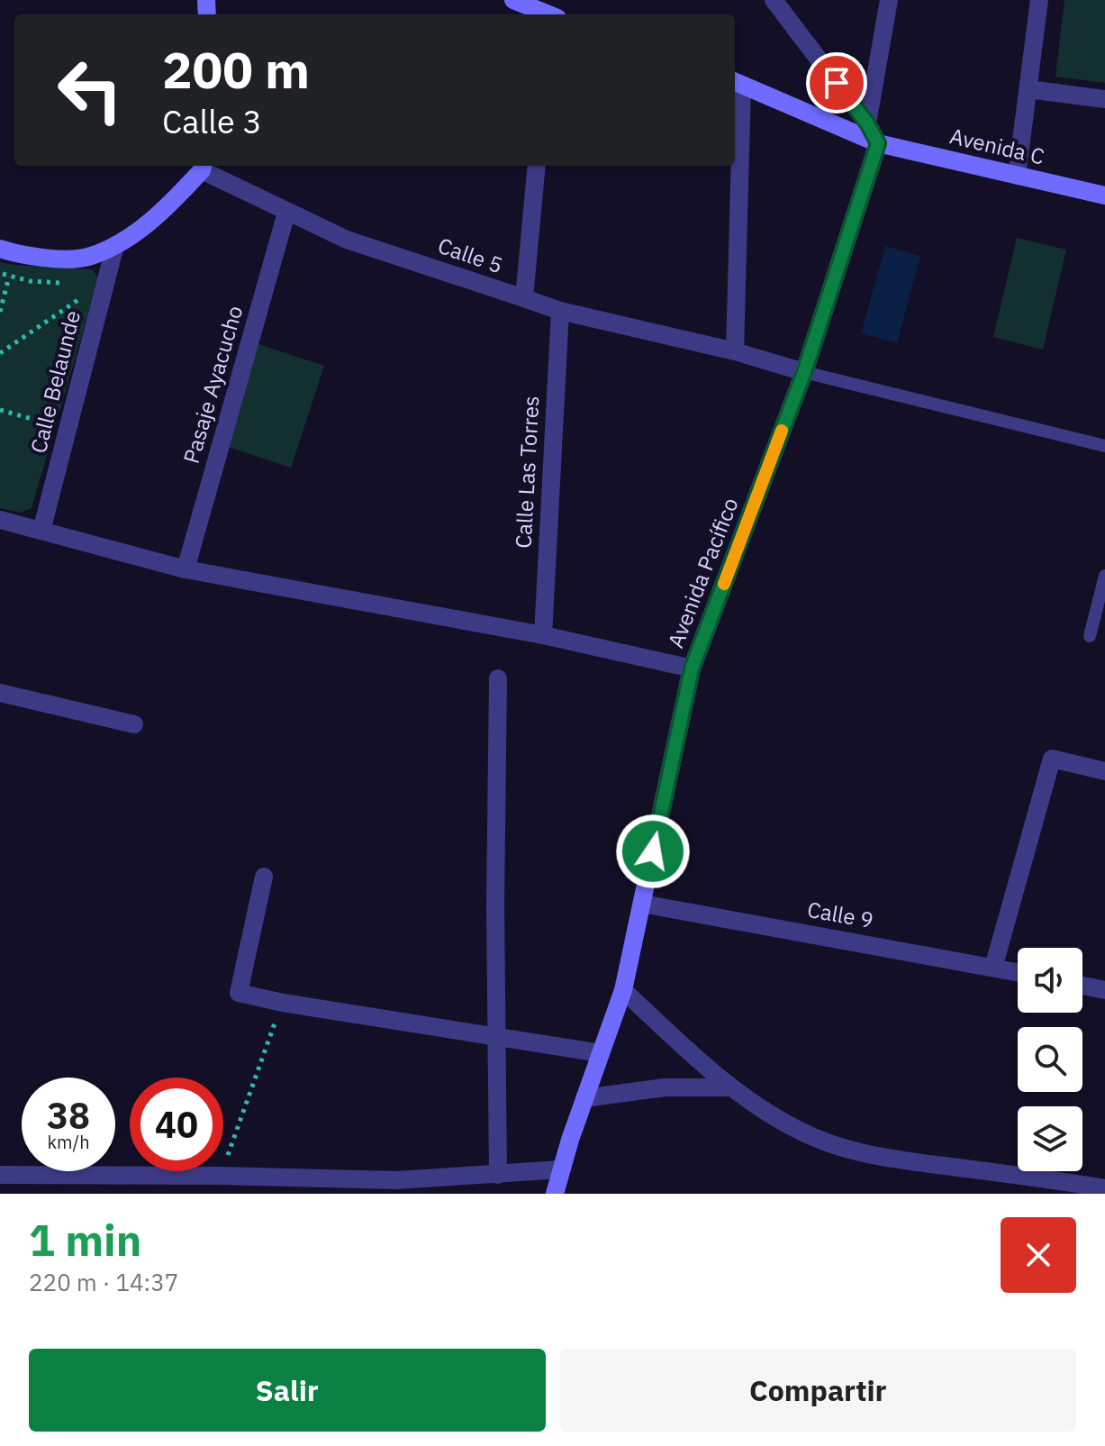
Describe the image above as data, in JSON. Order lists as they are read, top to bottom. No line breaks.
{"streets":{"street":["Avenida C","Calle 5","Calle Belaunde","Pasaje Ayacucho","Calle Las Torres","Avenida Pacífico","Calle 9"]},"crossings":[["Avenida C","Avenida Pacífico"],["Calle 5","Pasaje Ayacucho"],["Calle 5","Calle Las Torres"],["Calle 5","Avenida Pacífico"],["Avenida Pacífico","Calle 9"]],"page":{"turn":["200 m","Calle 3"],"speed":"38 km/h","limit":"40","heading":["1 min","220 m · 14:37"],"buttons":["Salir","Compartir"]}}
